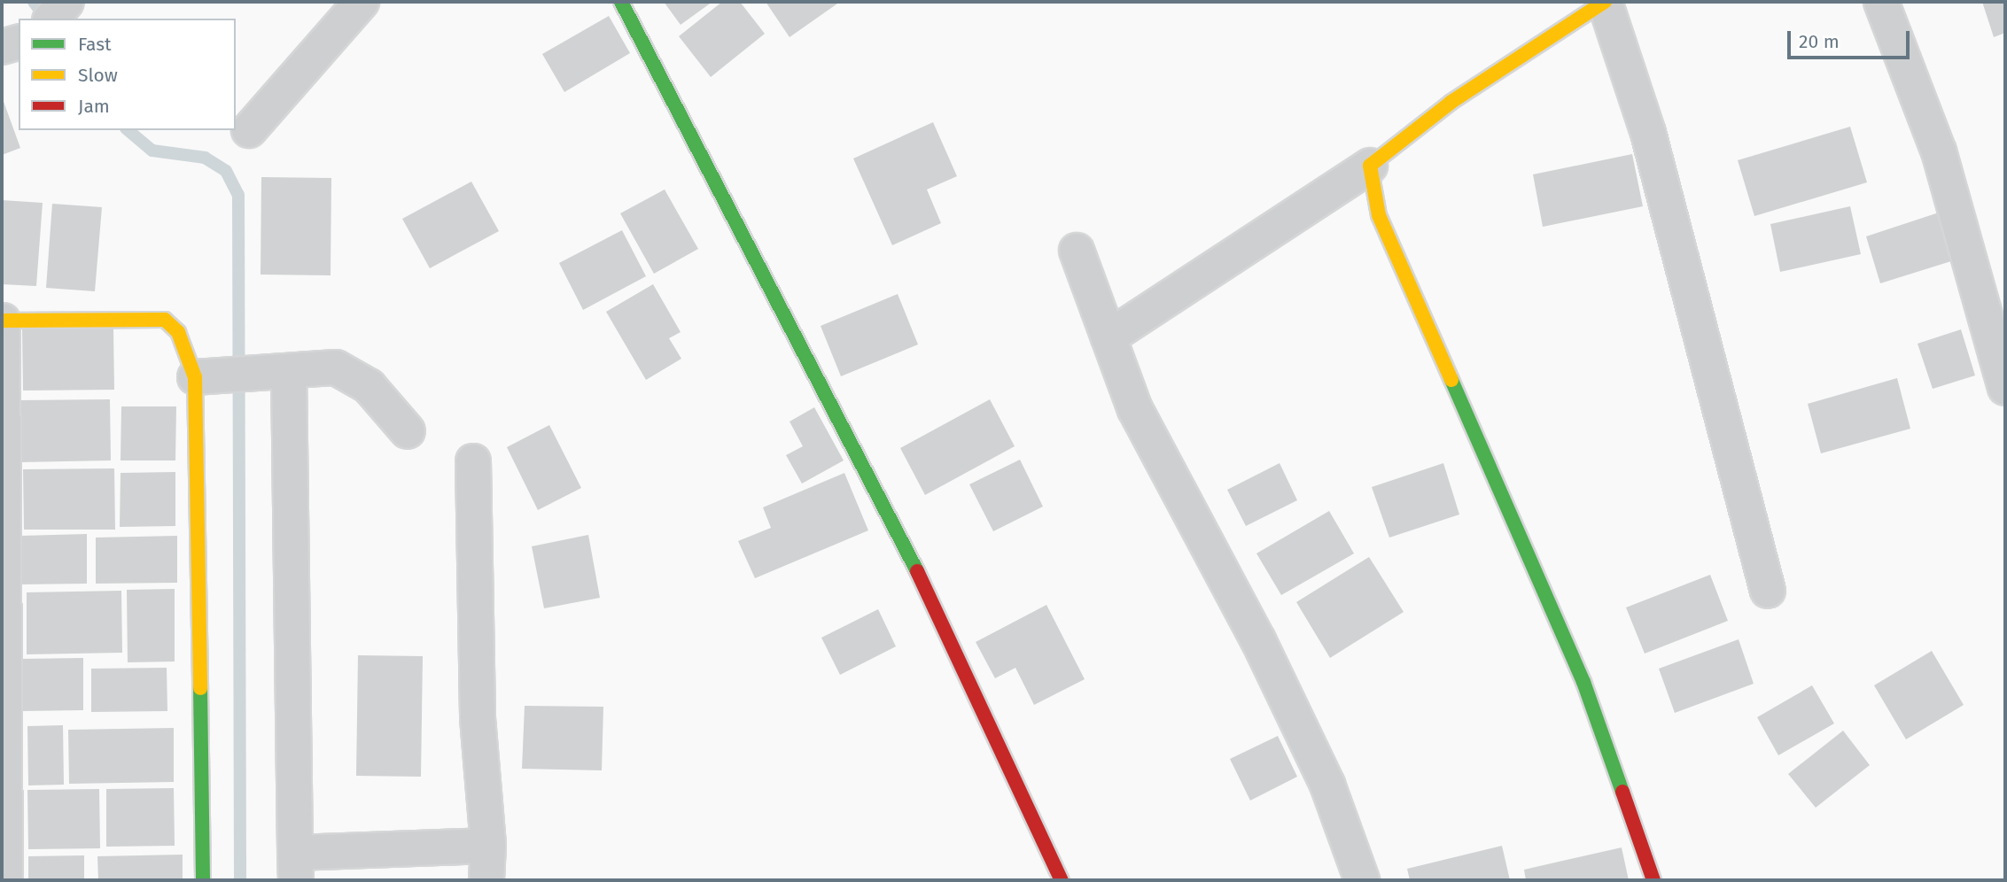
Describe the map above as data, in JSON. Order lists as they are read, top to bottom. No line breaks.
{"legend":["Fast","Slow","Jam"],"scale_bar":"20 m"}
